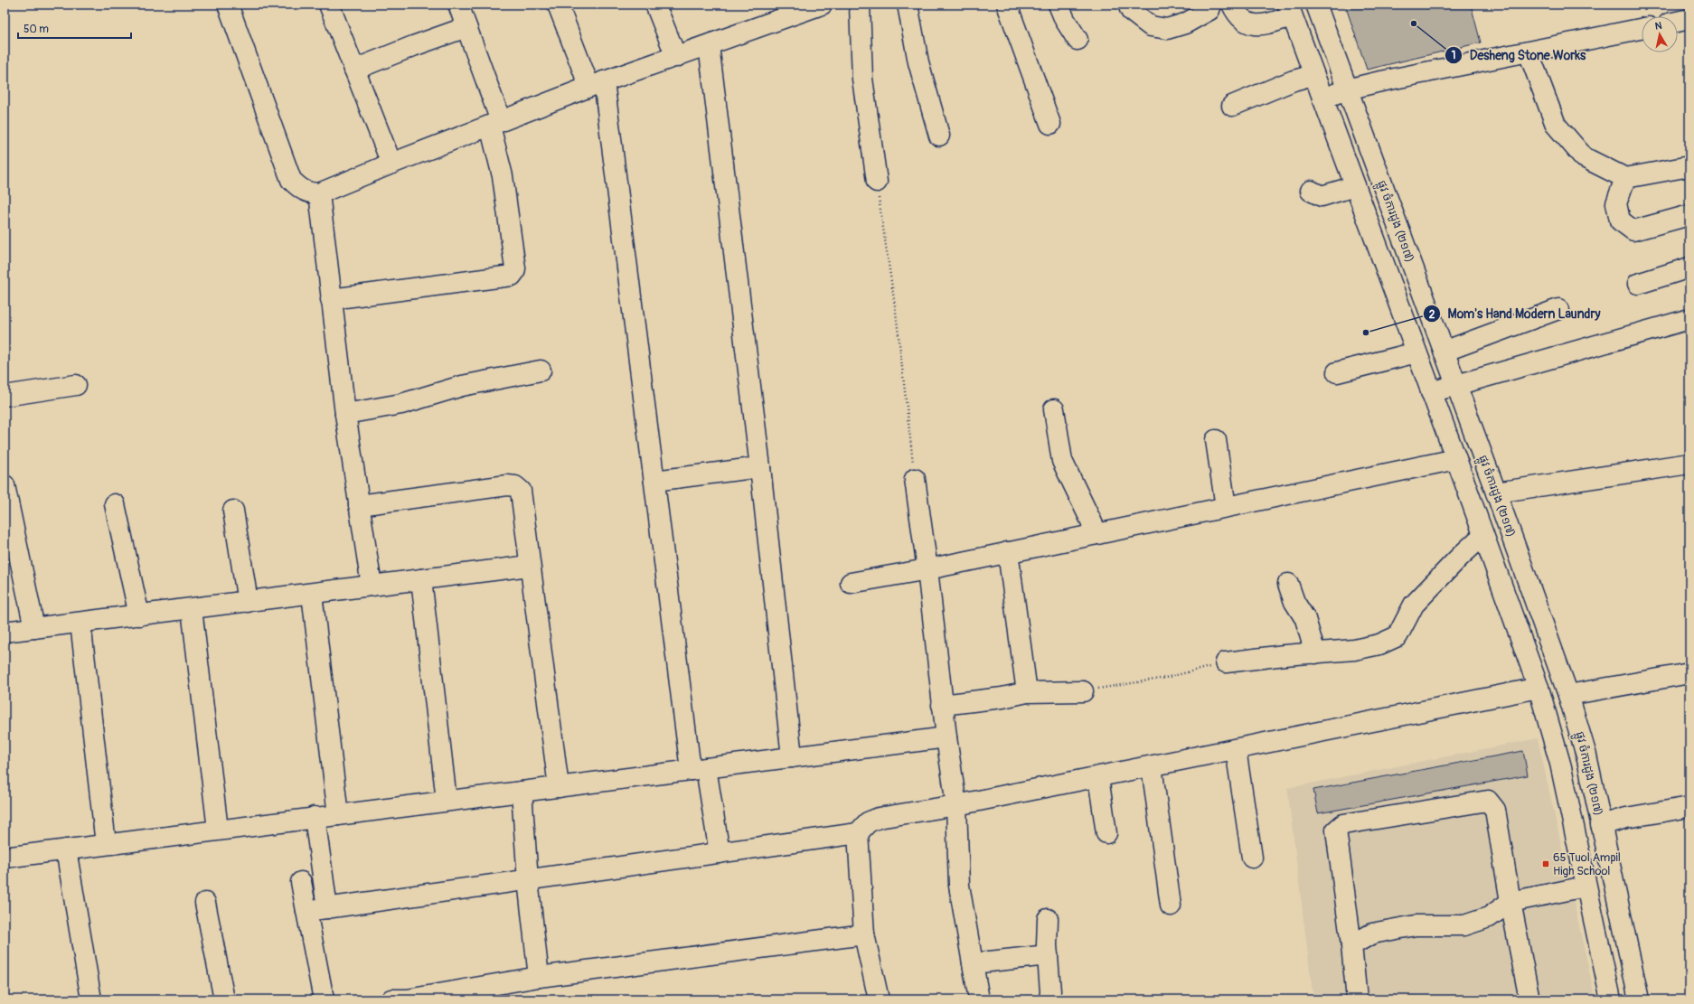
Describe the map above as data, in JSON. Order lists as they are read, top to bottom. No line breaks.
{"streets":{"street":["ផ្លូវ ចំការដូង (២១៧)"]},"places":{"other":["Desheng Stone Works","Mom's Hand Modern Laundry"],"transit":["65 Tuol Ampil High School"]},"scale_bar":"50 m","north":"top"}
